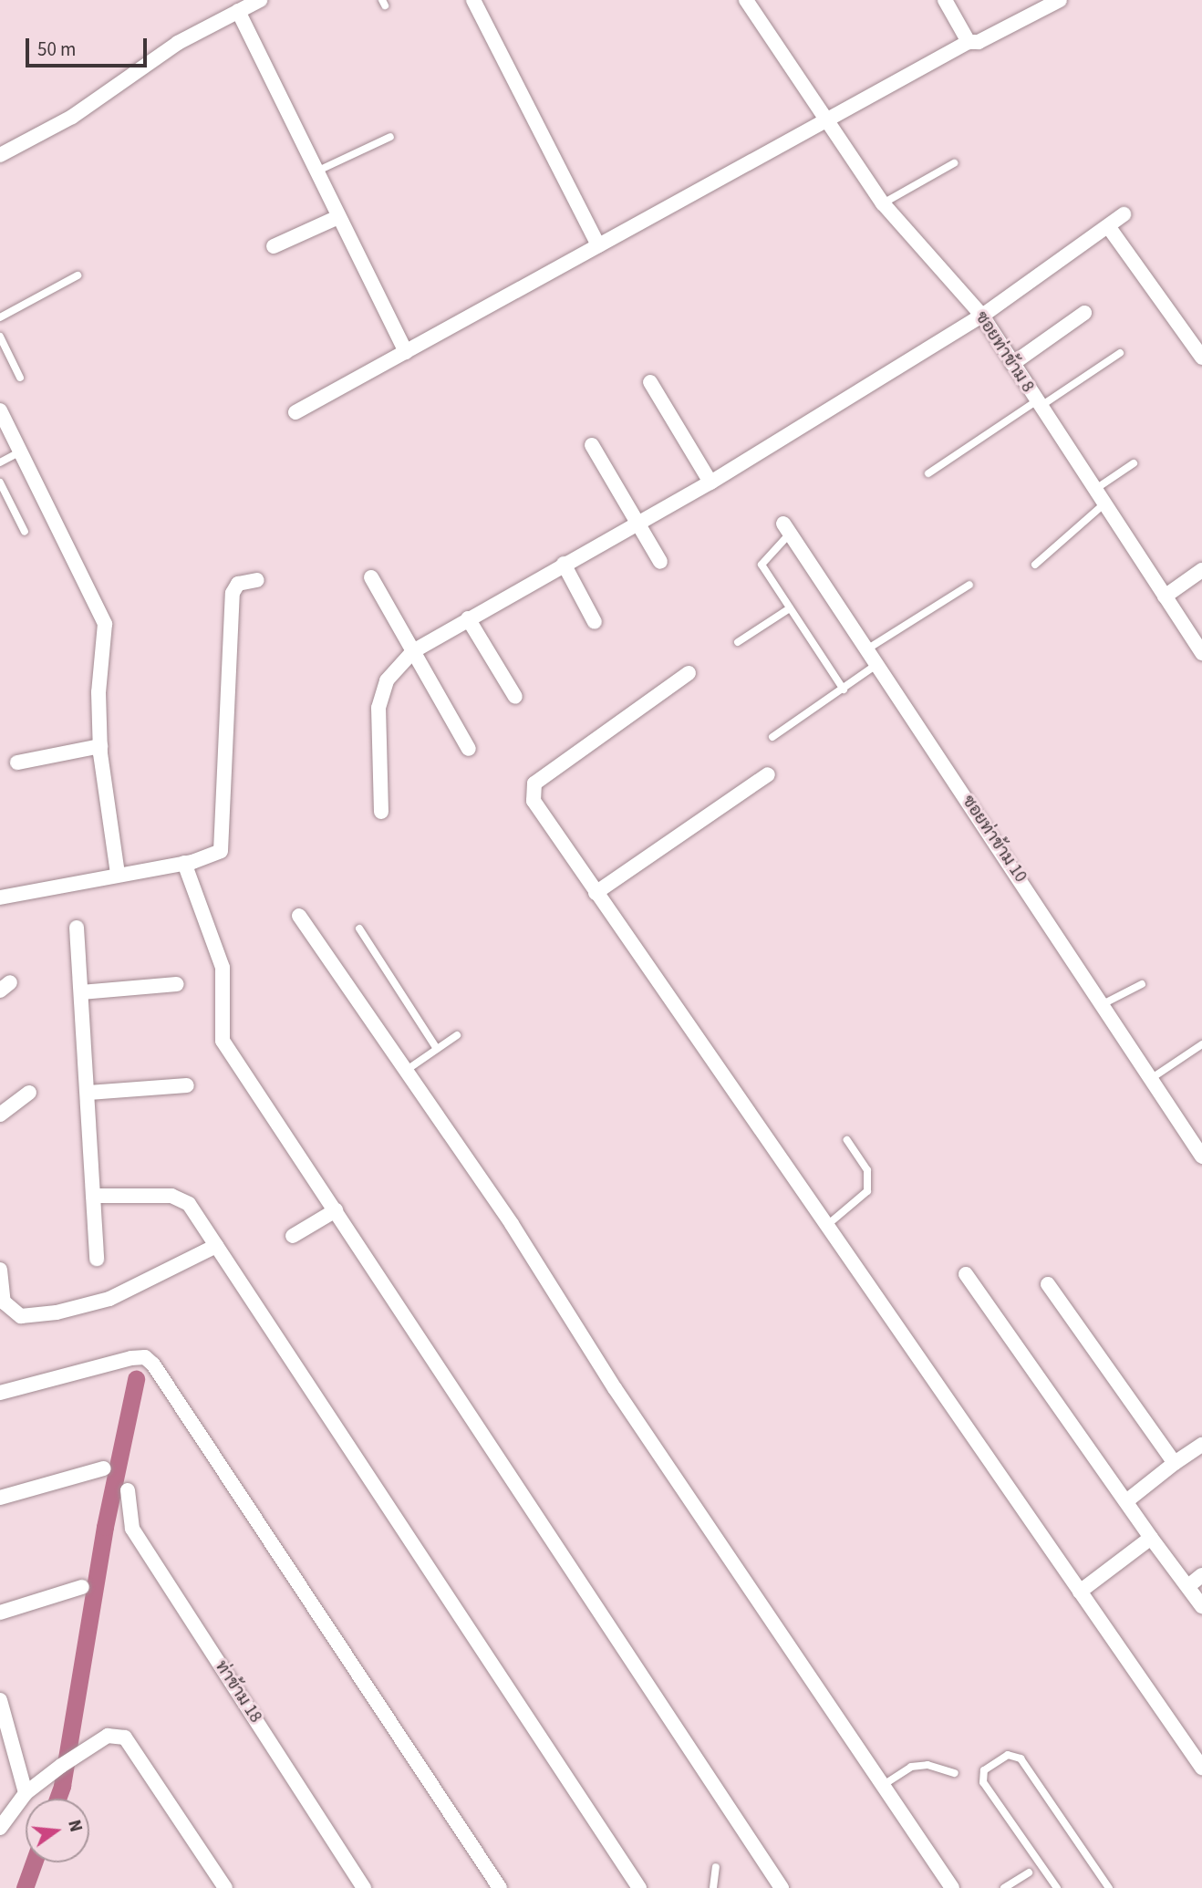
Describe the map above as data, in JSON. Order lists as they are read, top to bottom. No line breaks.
{"streets":{"street":["ซอยท่าข้าม 8","ซอยท่าข้าม 10","ท่าข้าม 18"]},"scale_bar":"50 m","north":"right"}
